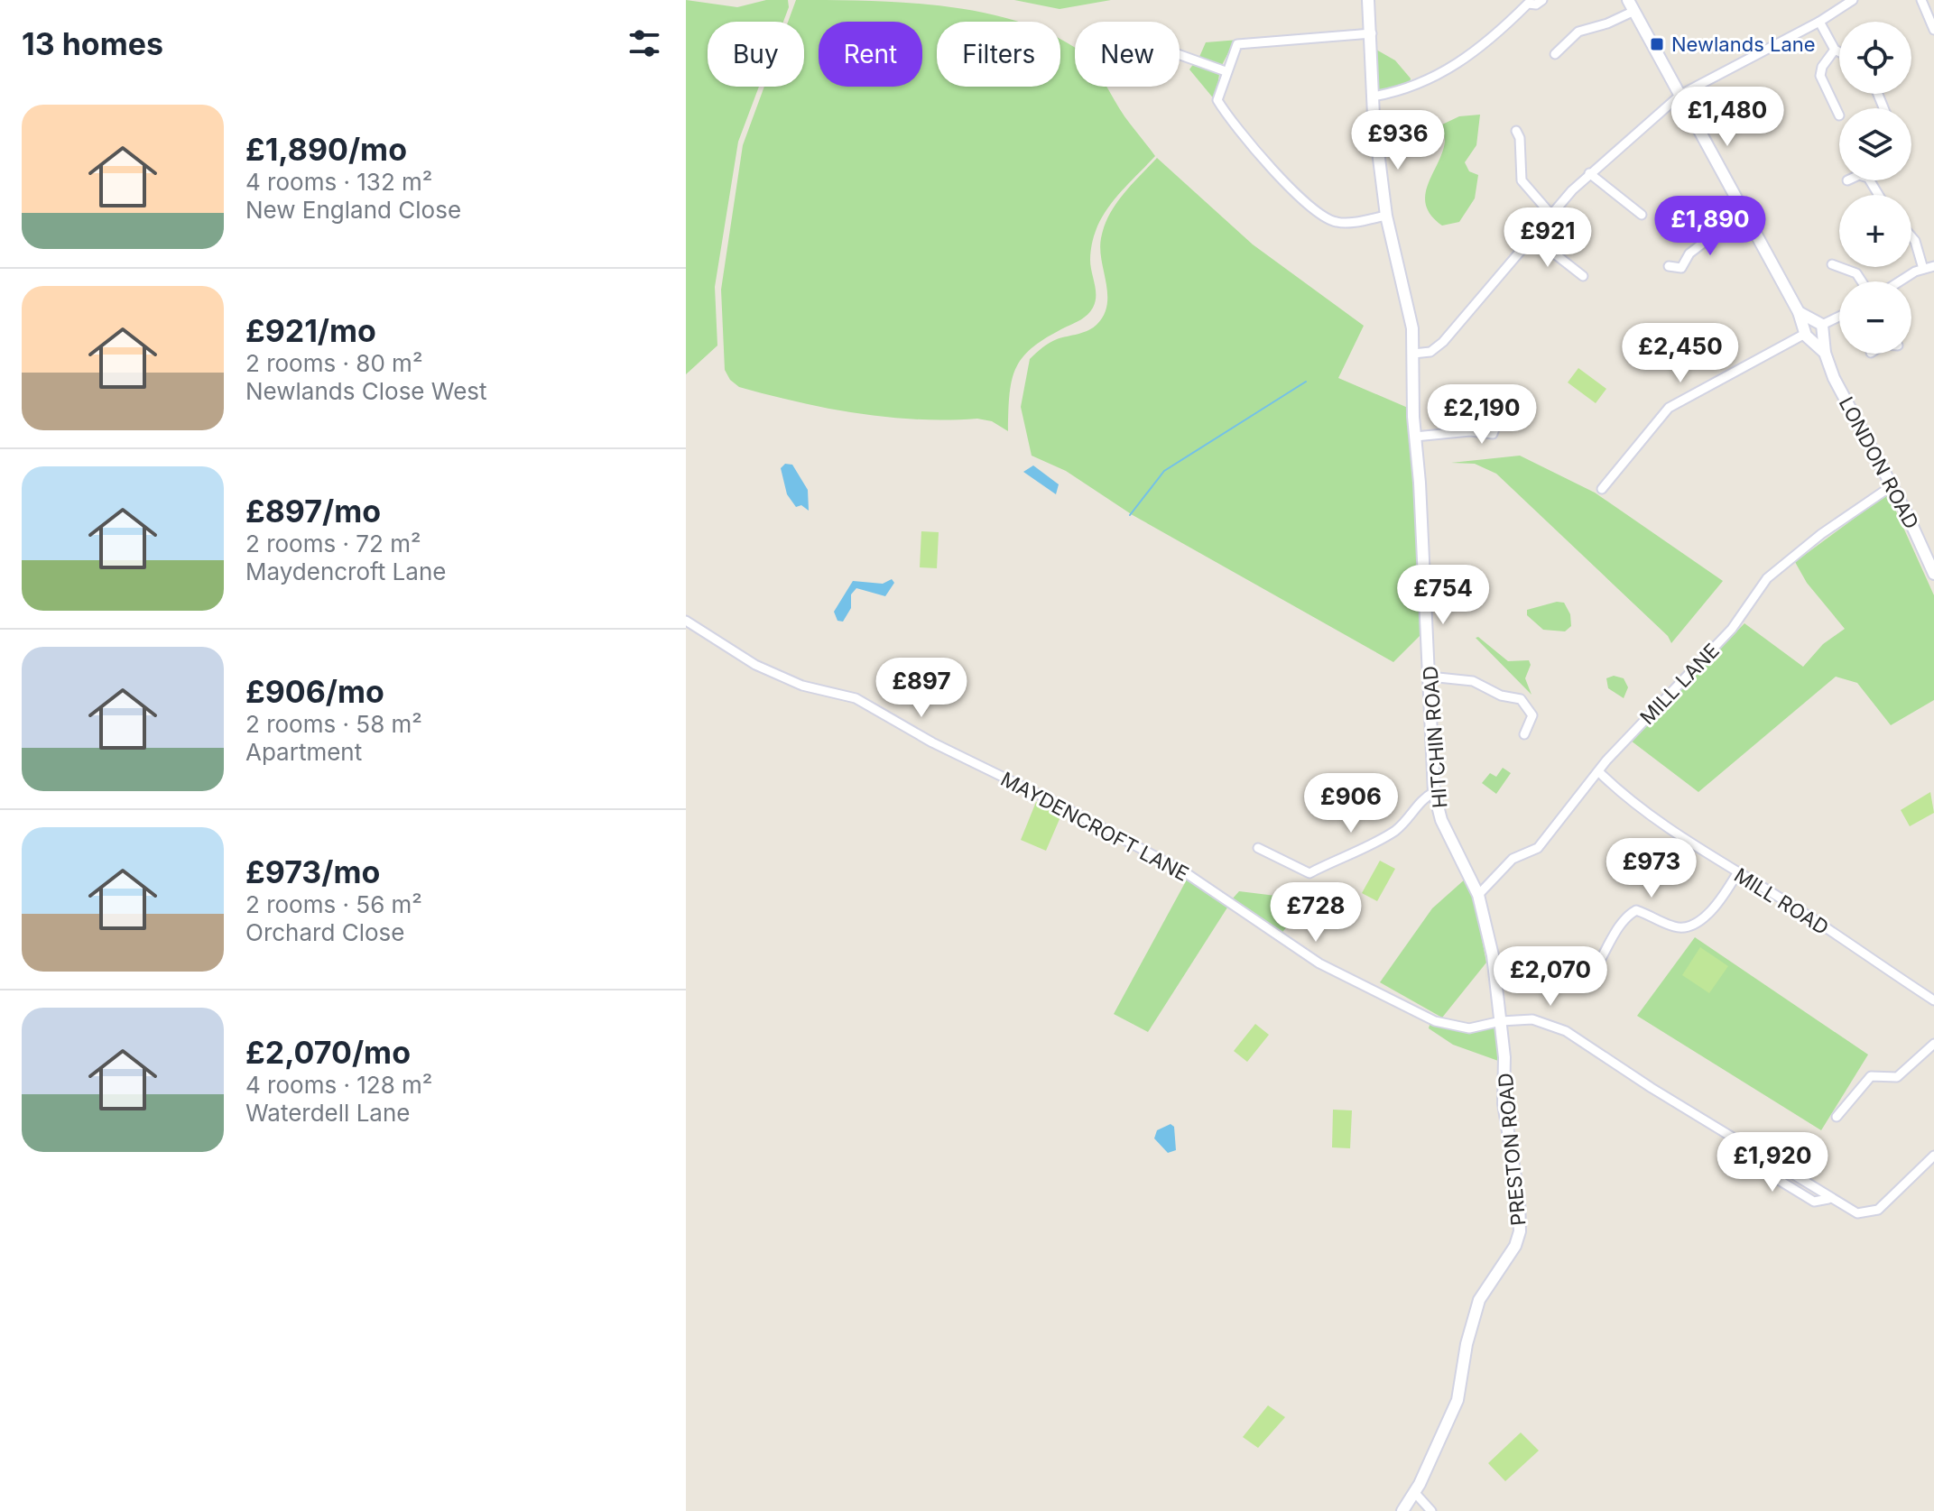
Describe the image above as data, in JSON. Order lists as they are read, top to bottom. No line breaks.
{"streets":{"street":["LONDON ROAD","MILL LANE","HITCHIN ROAD","MAYDENCROFT LANE","MILL ROAD","PRESTON ROAD"]},"crossings":[["LONDON ROAD","MILL LANE"],["MILL LANE","HITCHIN ROAD"],["MILL LANE","MILL ROAD"],["HITCHIN ROAD","MAYDENCROFT LANE"],["HITCHIN ROAD","PRESTON ROAD"],["MAYDENCROFT LANE","PRESTON ROAD"]],"places":{"transit":["Newlands Lane"]},"page":{"heading":"13 homes","map_buttons":["+","−"],"chip":["Buy","Rent","Filters","New"],"list":[{"name":"£1,890/mo","note":"4 rooms · 132 m² · New England Close"},{"name":"£921/mo","note":"2 rooms · 80 m² · Newlands Close West"},{"name":"£897/mo","note":"2 rooms · 72 m² · Maydencroft Lane"},{"name":"£906/mo","note":"2 rooms · 58 m² · Apartment"},{"name":"£973/mo","note":"2 rooms · 56 m² · Orchard Close"},{"name":"£2,070/mo","note":"4 rooms · 128 m² · Waterdell Lane"}],"price":["£1,480","£936","£1,890","£921","£2,450","£2,190","£754","£897","£906","£973","£728","£2,070","£1,920"]}}
